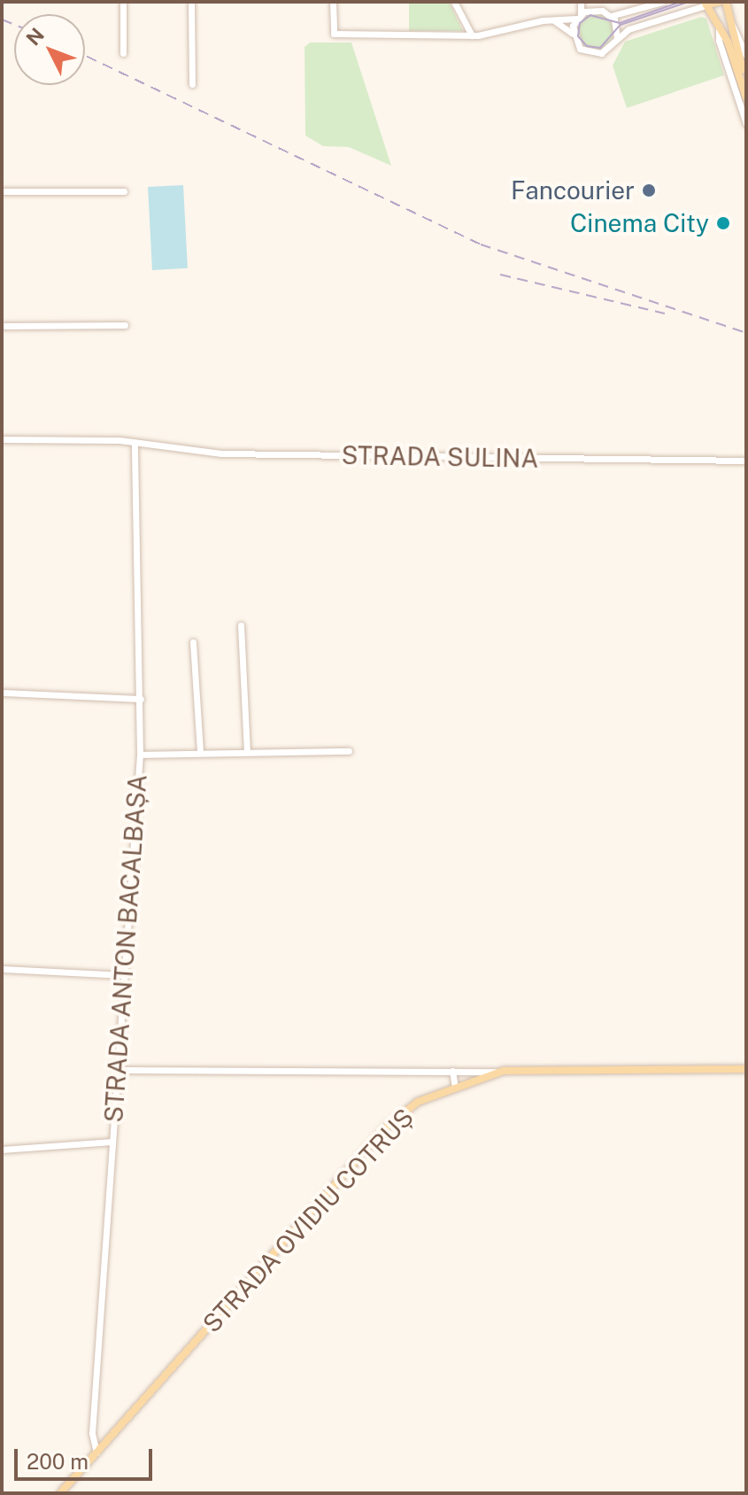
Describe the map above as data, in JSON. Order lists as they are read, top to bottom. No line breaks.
{"streets":{"main road":["STRADA OVIDIU COTRUȘ"],"street":["STRADA SULINA","STRADA ANTON BACALBAȘA"]},"crossings":[["STRADA SULINA","STRADA ANTON BACALBAȘA"],["STRADA ANTON BACALBAȘA","STRADA OVIDIU COTRUȘ"]],"places":["Fancourier","Cinema City"],"scale_bar":"200 m","north":"top left"}
